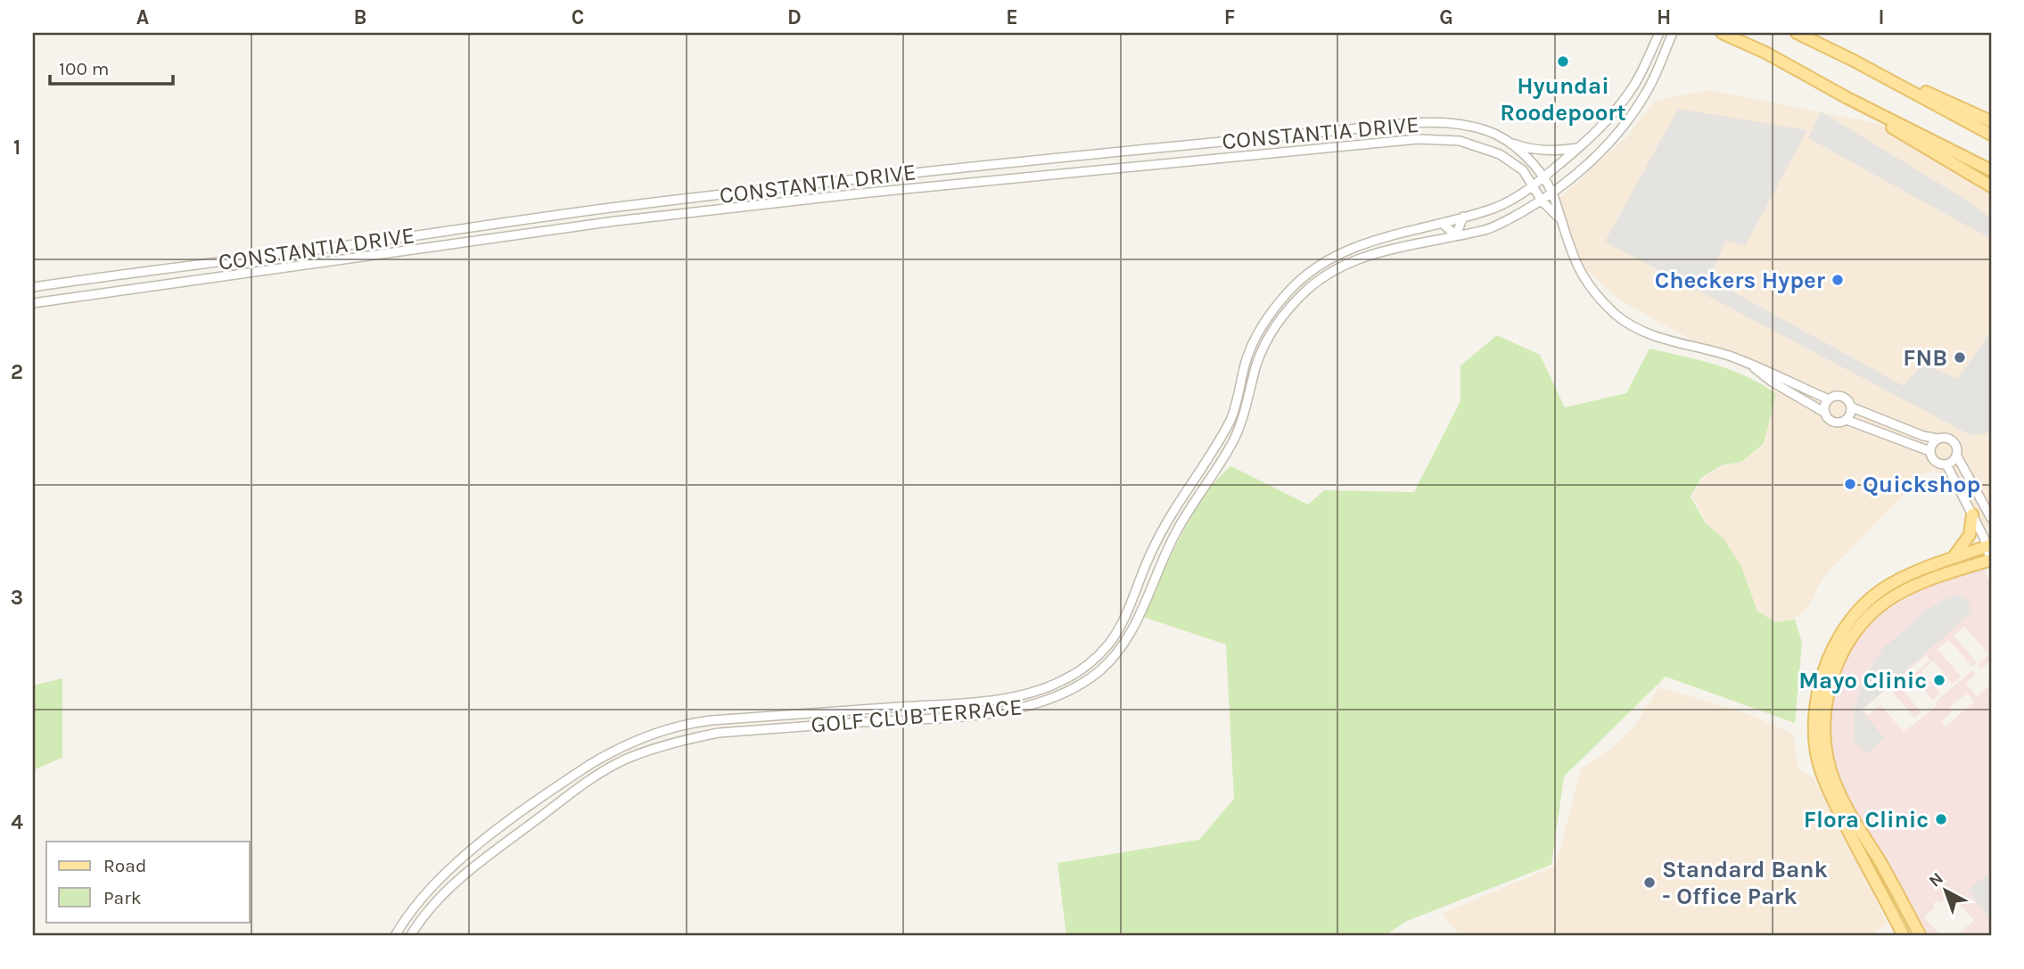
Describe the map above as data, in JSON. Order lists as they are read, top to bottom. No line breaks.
{"streets":{"street":["CONSTANTIA DRIVE","GOLF CLUB TERRACE"]},"crossings":[["CONSTANTIA DRIVE","GOLF CLUB TERRACE"]],"places":["Hyundai Roodepoort","Checkers Hyper","FNB","Quickshop","Mayo Clinic","Flora Clinic","Standard Bank - Office Park"],"legend":["Road","Park"],"scale_bar":"100 m","north":"top left","grid":{"columns":["A","B","C","D","E","F","G","H","I"],"rows":["1","2","3","4"]}}
